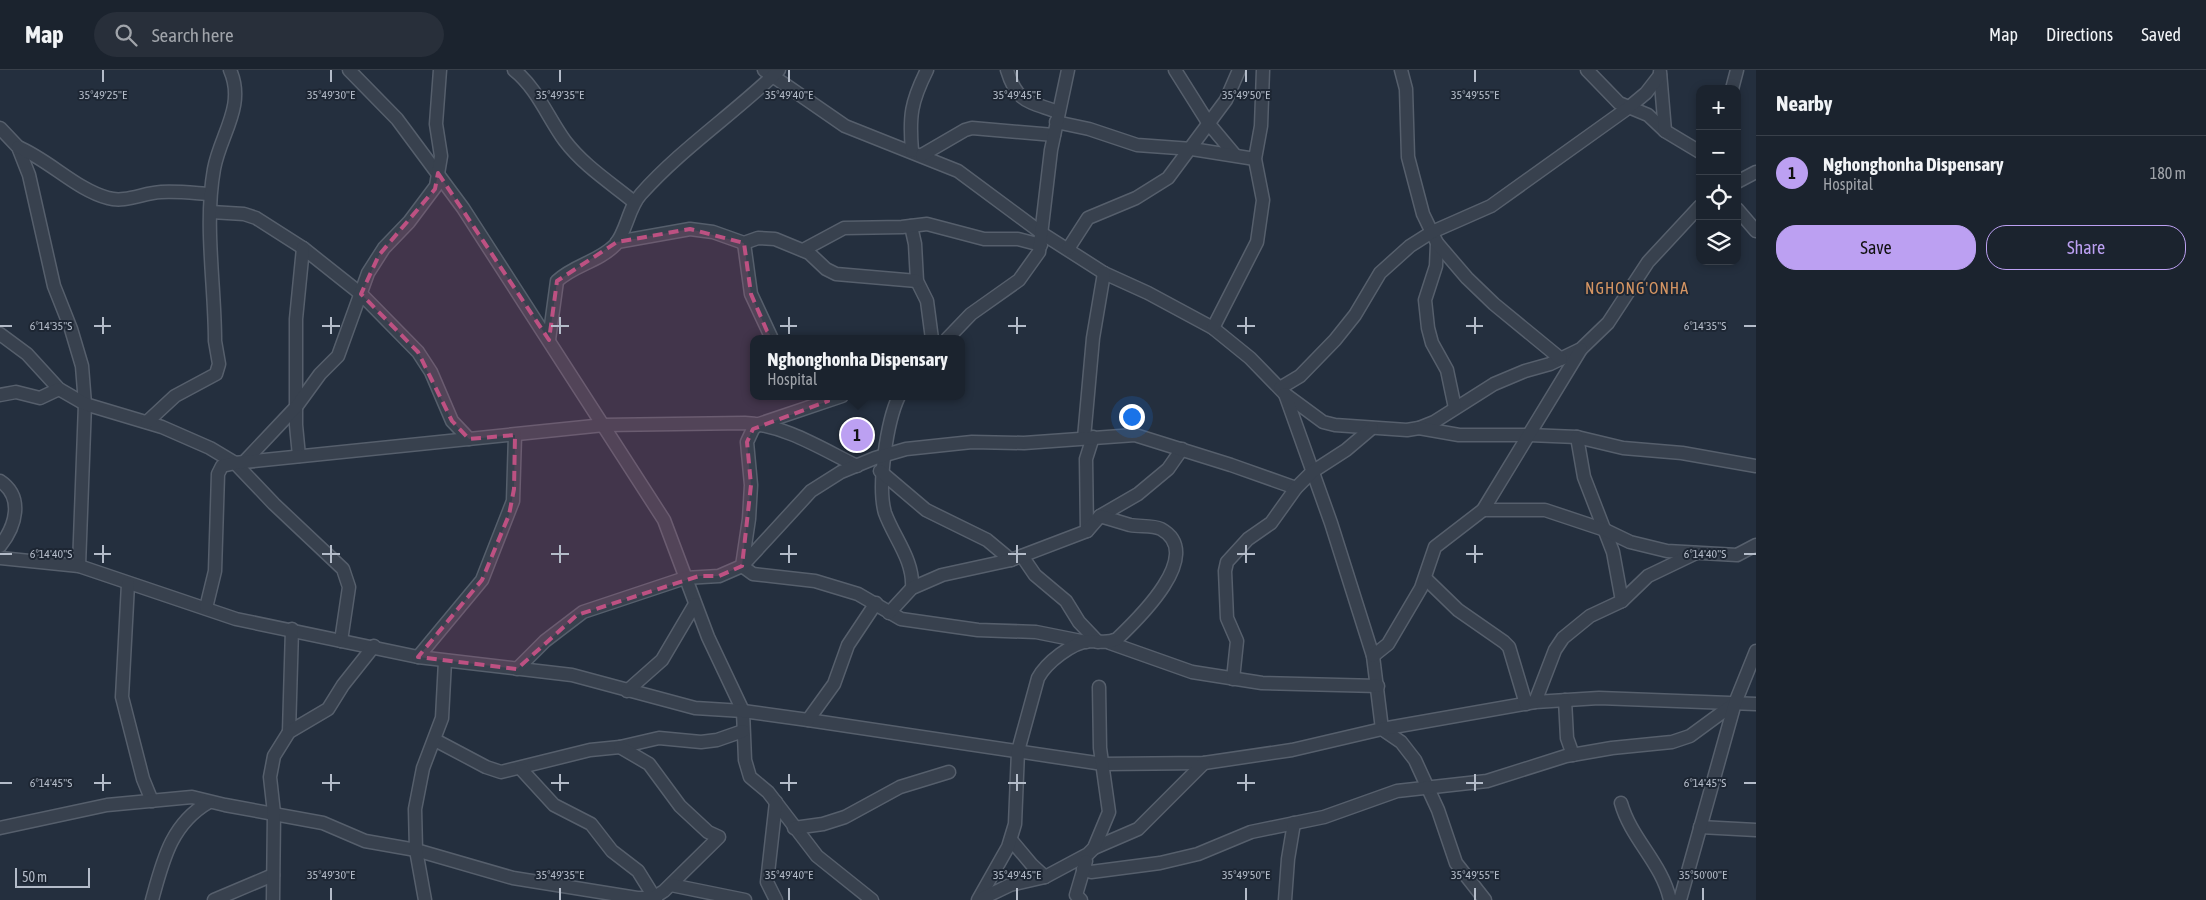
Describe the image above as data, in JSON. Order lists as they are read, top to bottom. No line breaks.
{"districts":["NGHONG'ONHA"],"scale_bar":"50 m","page":{"header":"Map","search":"Search here","nav":["Map","Directions","Saved"],"heading":"Nearby","map_buttons":["+","−"],"list":[{"mark":"1","name":"Nghonghonha Dispensary","note":"Hospital","value":"180 m"}],"buttons":["Save","Share"],"popup":["Nghonghonha Dispensary","Hospital"],"pins":"1","scale":"50 m"},"coordinates":["35°49'25\"E","35°49'30\"E","35°49'35\"E","35°49'40\"E","35°49'45\"E","35°49'50\"E","35°49'55\"E","6°14'35\"S","6°14'40\"S","6°14'45\"S","35°50'00\"E"]}
